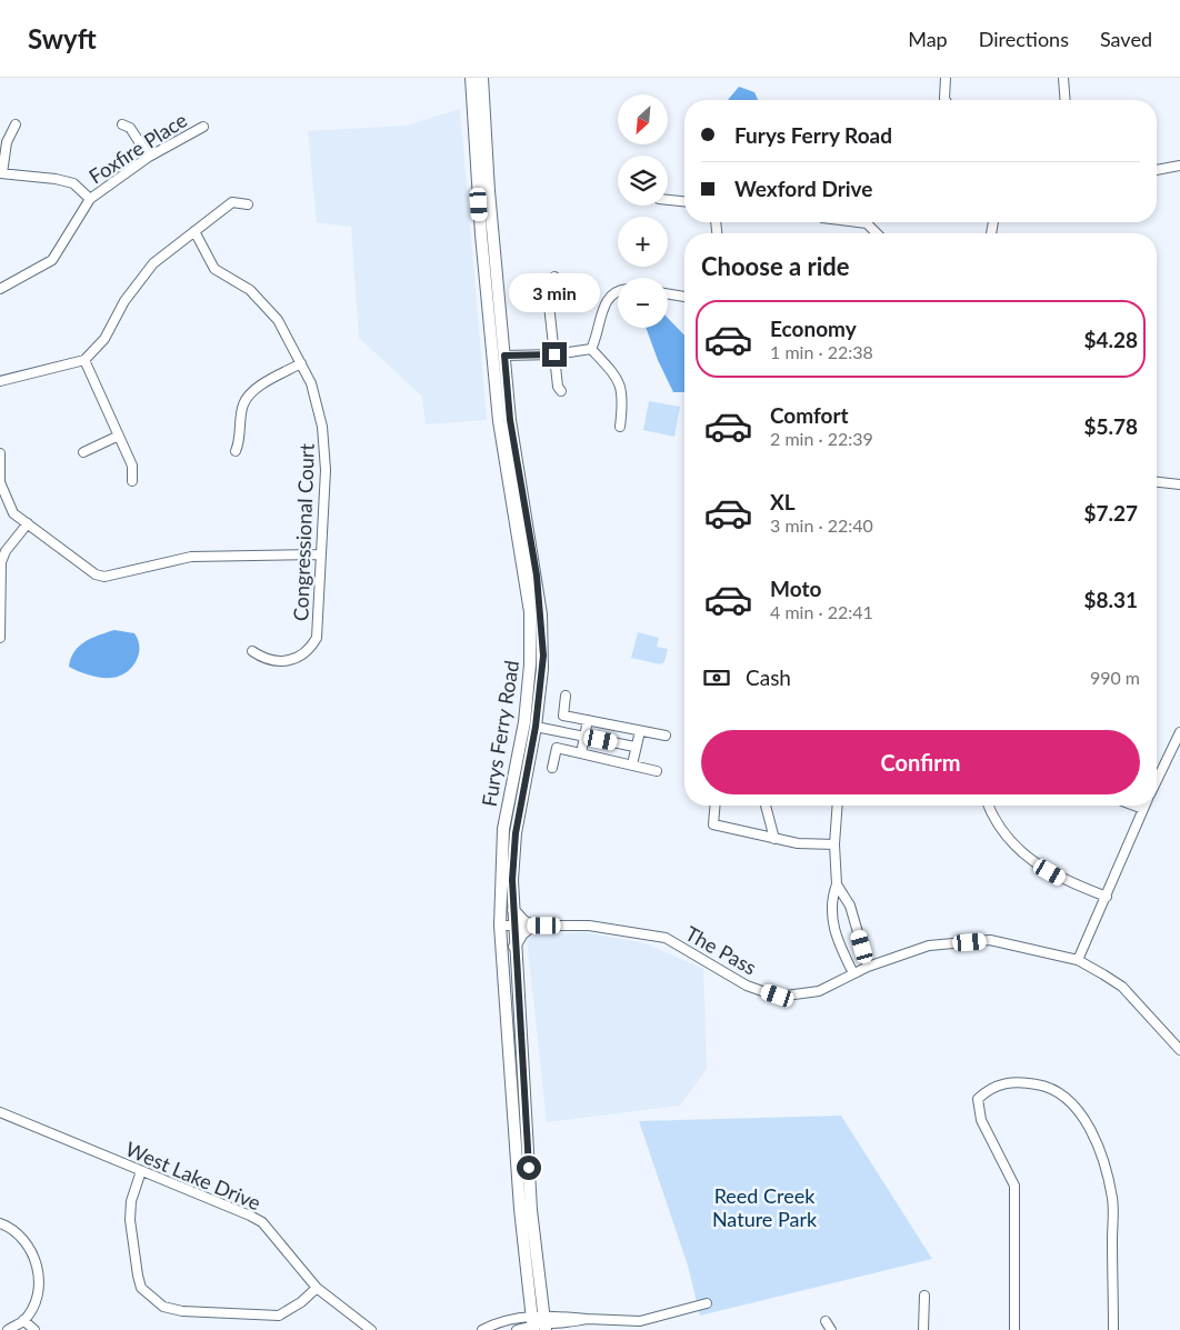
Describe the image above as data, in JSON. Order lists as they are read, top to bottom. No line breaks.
{"streets":{"main road":["Furys Ferry Road"],"street":["Foxfire Place","Congressional Court","The Pass","West Lake Drive"]},"crossings":[["Furys Ferry Road","The Pass"]],"parks":["Reed Creek Nature Park"],"north":"bottom left","page":{"header":"Swyft","nav":["Map","Directions","Saved"],"map_buttons":["+","−"],"banner":["Furys Ferry Road","Wexford Drive"],"heading":"Choose a ride","bubble":"3 min","list":[{"name":"Economy","note":"1 min · 22:38","value":"$4.28"},{"name":"Comfort","note":"2 min · 22:39","value":"$5.78"},{"name":"XL","note":"3 min · 22:40","value":"$7.27"},{"name":"Moto","note":"4 min · 22:41","value":"$8.31"}],"pay":["Cash","990 m"],"buttons":"Confirm"}}
